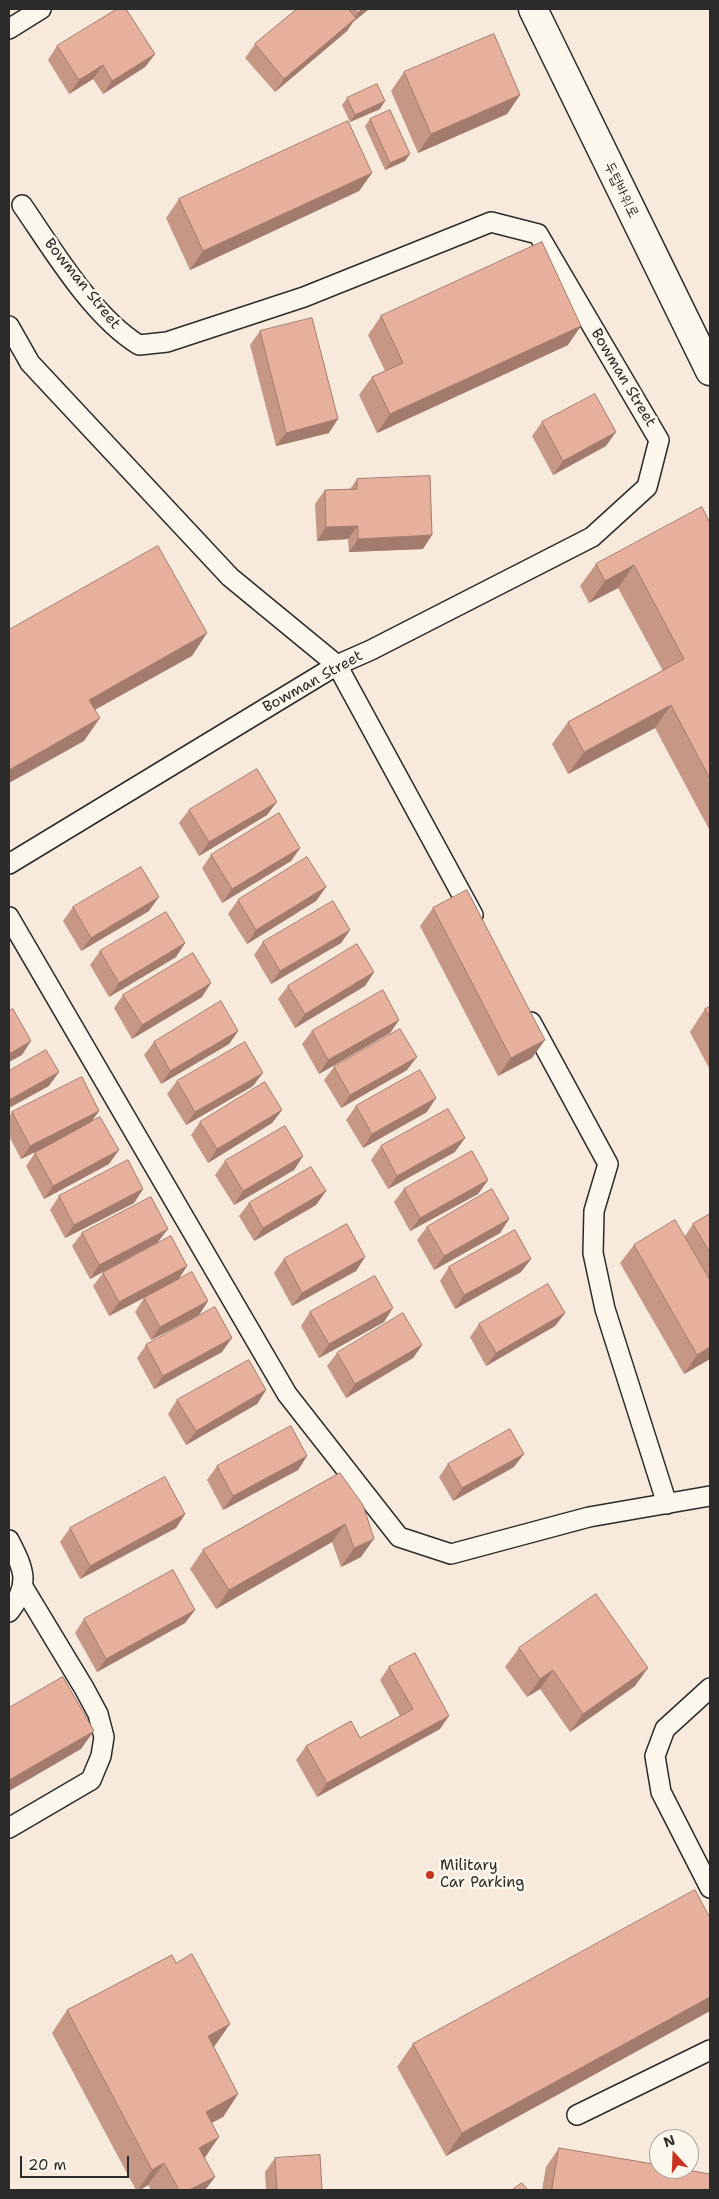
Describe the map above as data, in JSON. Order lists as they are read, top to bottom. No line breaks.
{"streets":{"street":["두텁바위로"],"lane":["Bowman Street"]},"places":["Military Car Parking"],"scale_bar":"20 m","north":"top"}
